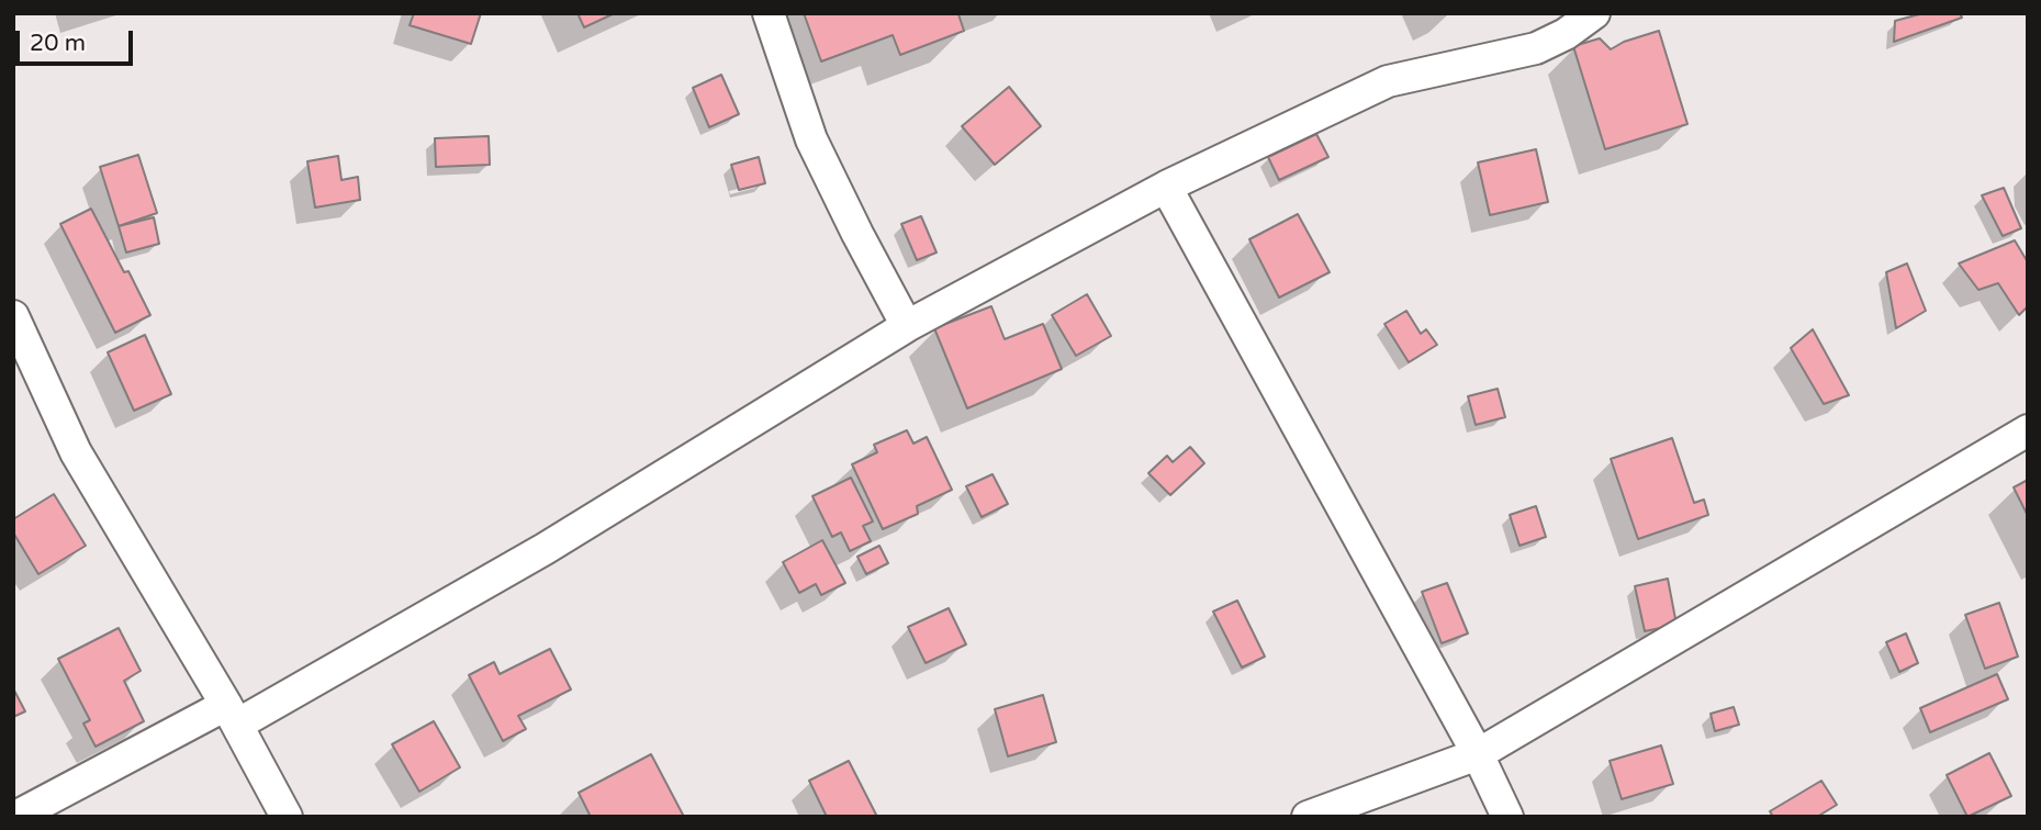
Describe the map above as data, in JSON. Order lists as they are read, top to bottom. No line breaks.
{"scale_bar":"20 m"}
